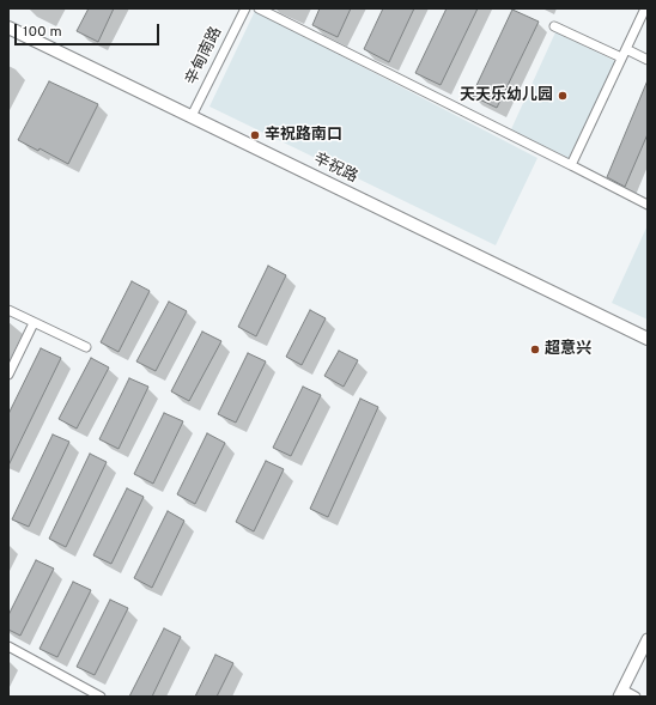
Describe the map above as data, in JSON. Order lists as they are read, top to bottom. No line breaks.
{"streets":{"main road":["辛祝路"],"street":["辛甸南路"]},"crossings":[["辛甸南路","辛祝路"]],"places":["天天乐幼儿园","辛祝路南口","超意兴"],"scale_bar":"100 m"}
